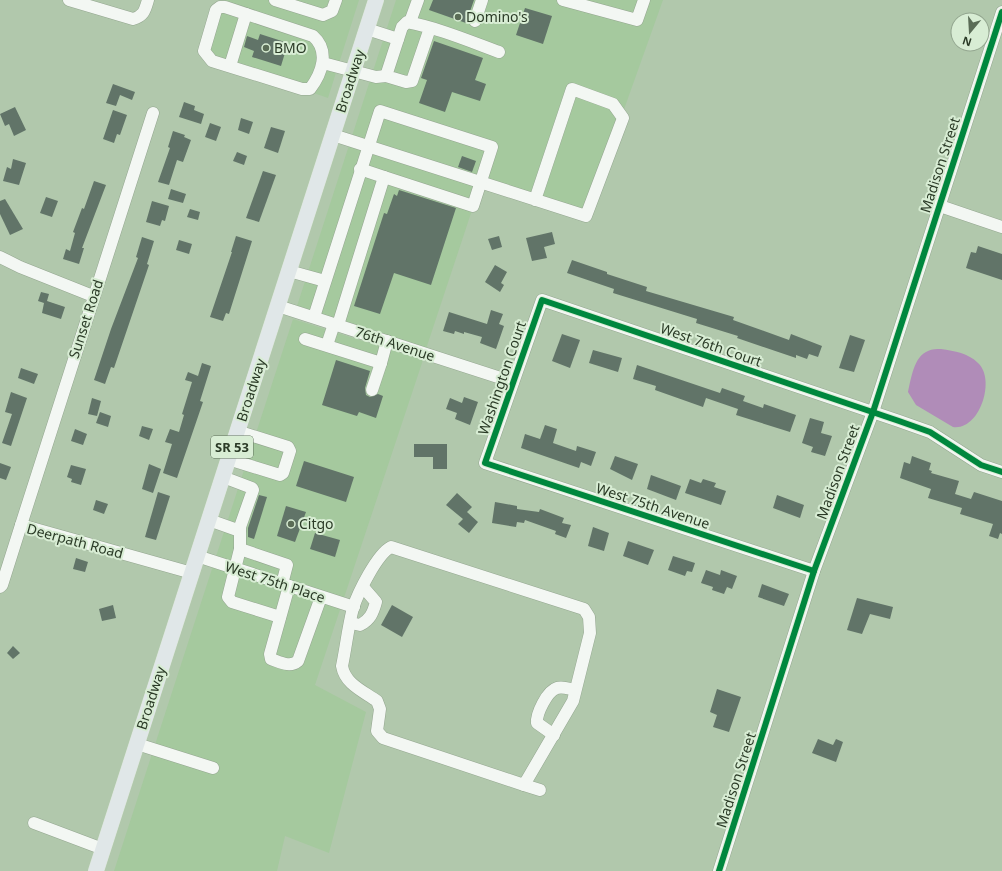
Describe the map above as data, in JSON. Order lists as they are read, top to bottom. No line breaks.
{"streets":{"main road":["Broadway","SR 53"],"street":["Madison Street","Sunset Road","76th Avenue","West 76th Court","Washington Court","West 75th Avenue","Deerpath Road","West 75th Place"]},"crossings":[["Broadway","76th Avenue"],["Broadway","Deerpath Road"],["Broadway","West 75th Place"],["Madison Street","West 76th Court"],["Madison Street","West 75th Avenue"],["Sunset Road","Deerpath Road"],["76th Avenue","Washington Court"],["West 76th Court","Washington Court"],["Washington Court","West 75th Avenue"]],"places":["Domino's","BMO","Citgo"],"north":"bottom"}
